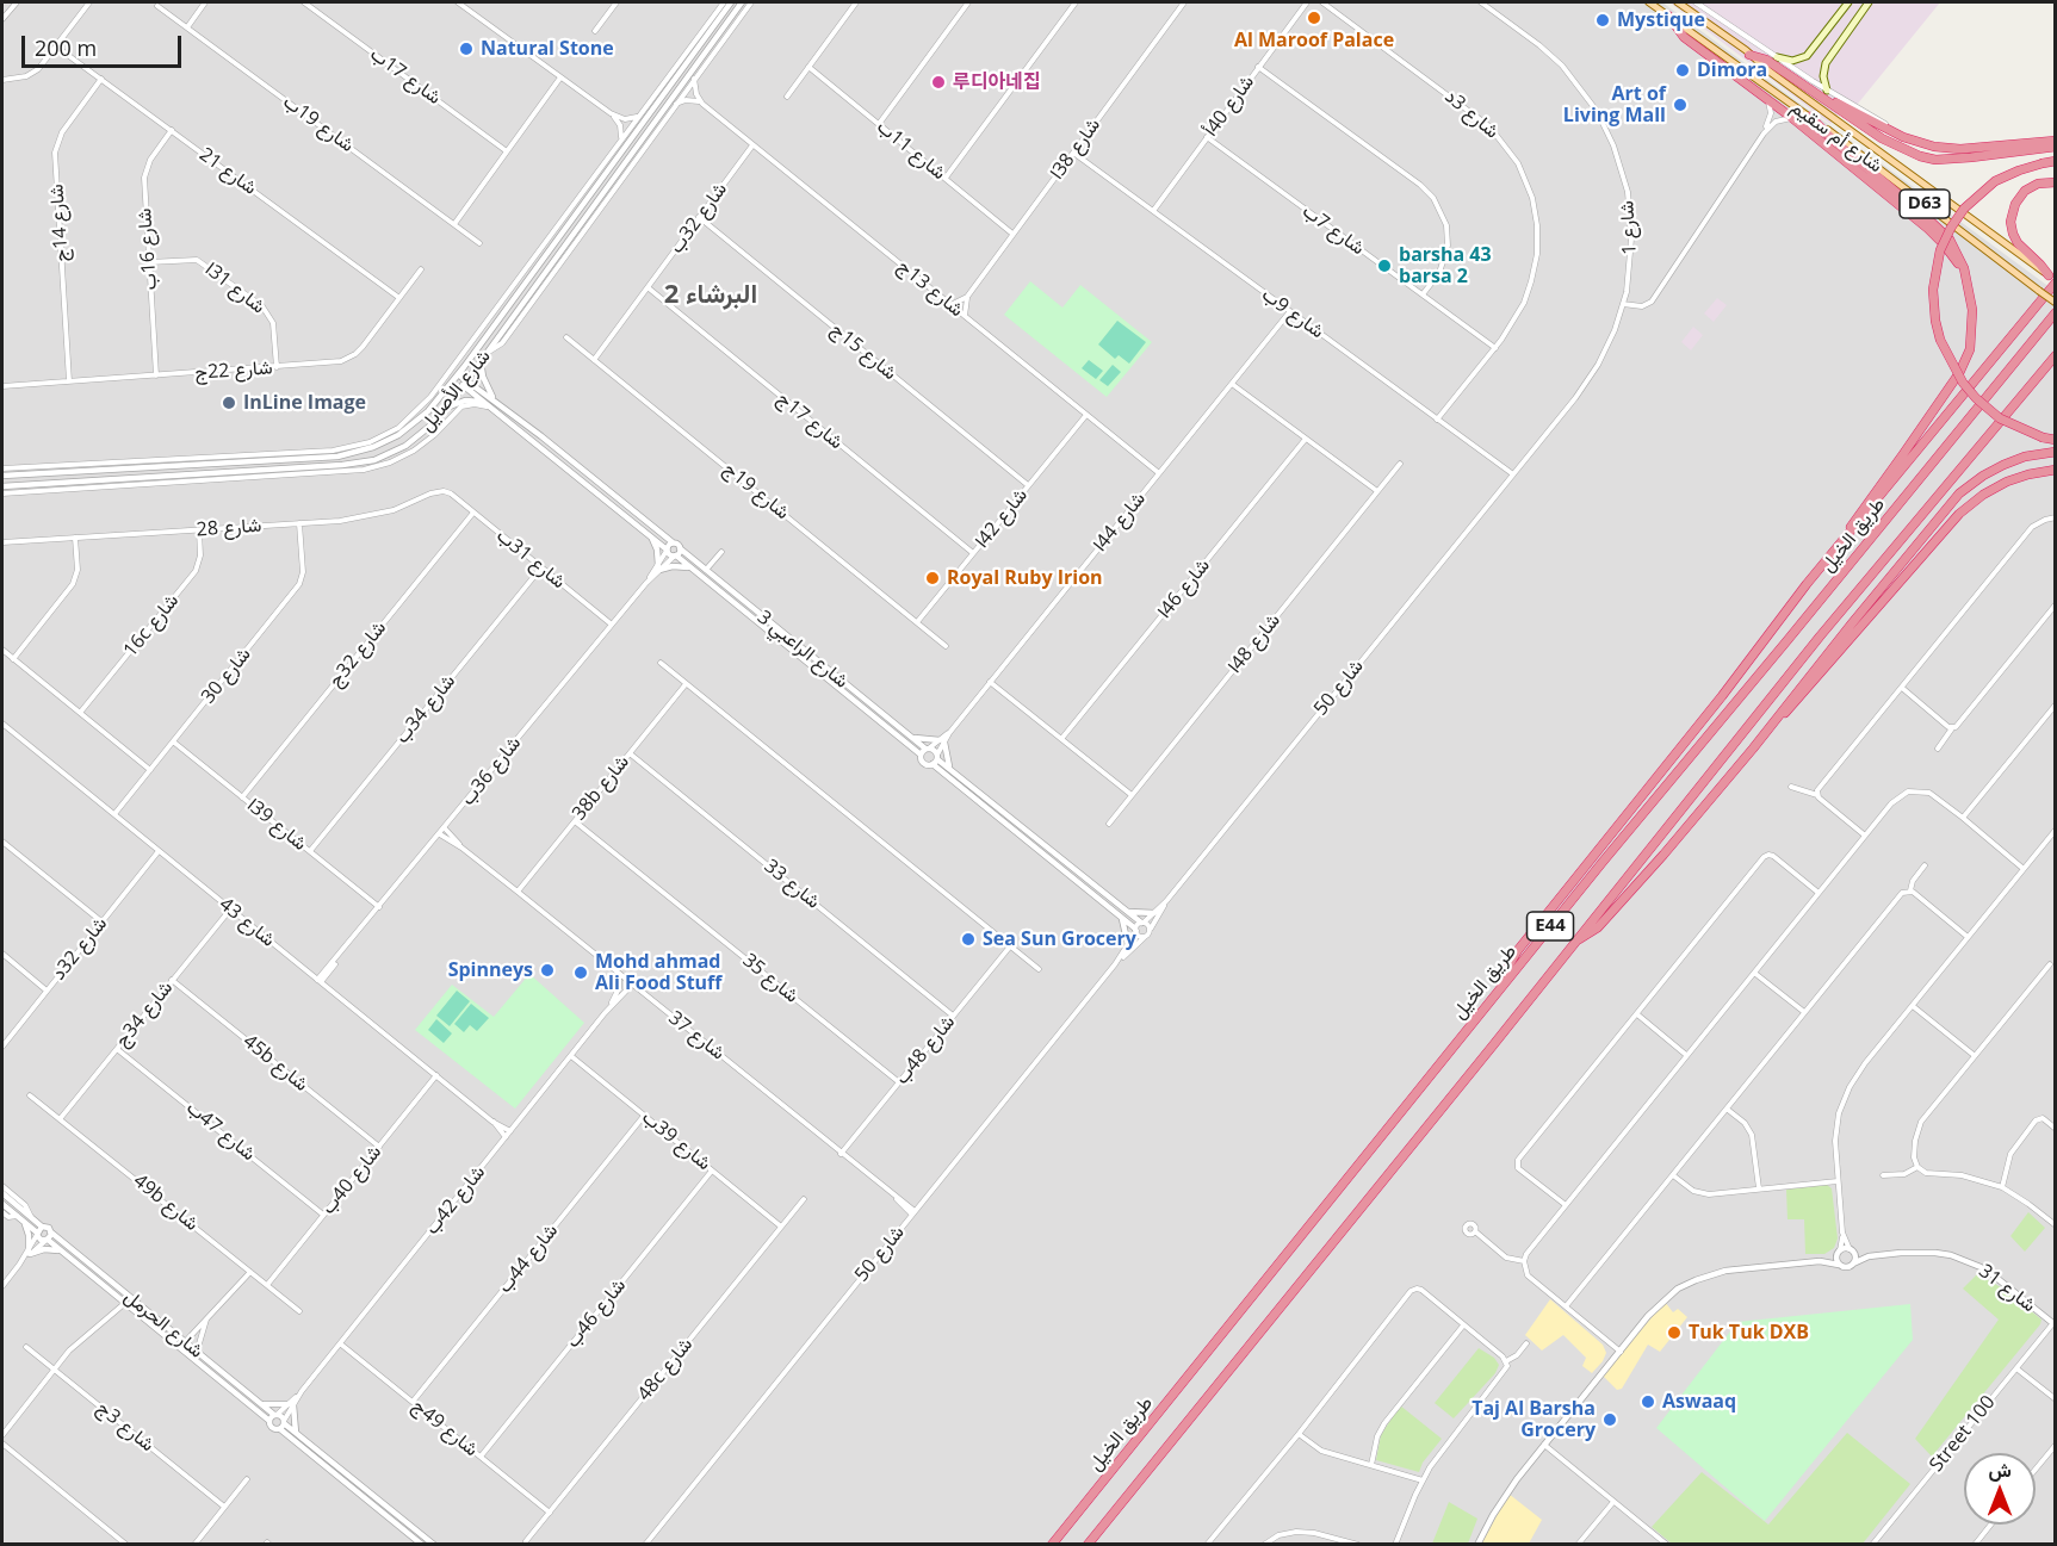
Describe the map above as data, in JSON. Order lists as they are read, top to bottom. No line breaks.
{"streets":{"highway":["طريق الخيل","E44"],"main road":["شارع أم سقيم","D63"],"street":["شارع 17ب","شارع 40أ","شارع 3د","شارع 19ب","شارع 38ا","شارع 11ب","شارع 21","شارع 32ب","شارع 14ج","شارع 1","شارع 7ب","شارع 16ب","شارع 31ا","شارع 13ج","شارع 9ب","شارع 15ج","شارع 22ج","شارع الأصايل","شارع 17ج","شارع 19ج","شارع 42ا","شارع 44ا","شارع 28","شارع 31ب","شارع 46ا","16c شارع","شارع 48ا","شارع الراعبي 3","شارع 32ج","شارع 30","شارع 50","شارع 34ب","شارع 36ب","38b شارع","شارع 39ا","شارع 33","شارع 43","شارع 32د","شارع 35","شارع 34ج","شارع 37","شارع 48ب","45b شارع","شارع 47ب","شارع 39ب","شارع 40ب","شارع 42ب","49b شارع","شارع 44ب","شارع 31","شارع 46ب","شارع الحرمل","48c شارع","شارع 3ج","شارع 49ج","Street 100"]},"crossings":[["شارع 40أ","شارع 7ب"],["شارع 40أ","شارع 9ب"],["شارع 3د","شارع 7ب"],["شارع 3د","شارع 9ب"],["شارع 38ا","شارع 11ب"],["شارع 38ا","شارع 13ج"],["شارع 38ا","شارع 9ب"],["شارع 21","شارع 14ج"],["شارع 21","شارع 16ب"],["شارع 21","شارع 22ج"],["شارع 32ب","شارع 13ج"],["شارع 32ب","شارع 15ج"],["شارع 32ب","شارع 17ج"],["شارع 32ب","شارع 19ج"],["شارع 14ج","شارع 22ج"],["شارع 1","شارع 9ب"],["شارع 1","شارع 50"],["شارع 16ب","شارع 31ا"],["شارع 16ب","شارع 22ج"],["شارع 31ا","شارع 22ج"],["شارع 13ج","شارع 42ا"],["شارع 13ج","شارع 44ا"],["شارع 9ب","شارع 44ا"],["شارع 9ب","شارع 50"],["شارع 15ج","شارع 42ا"],["شارع 17ج","شارع 42ا"],["شارع 19ج","شارع 42ا"],["شارع 44ا","شارع الراعبي 3"],["شارع 28","شارع 31ب"],["شارع 28","16c شارع"],["شارع 28","شارع 30"],["شارع 31ب","شارع 32ج"],["شارع 31ب","شارع 34ب"],["شارع 31ب","شارع 36ب"],["شارع الراعبي 3","شارع 36ب"],["شارع 32ج","شارع 39ا"],["شارع 30","شارع 39ا"],["شارع 30","شارع 43"],["شارع 50","شارع 37"],["شارع 34ب","شارع 39ا"],["شارع 36ب","شارع 39ا"],["شارع 36ب","شارع 43"],["شارع 36ب","شارع 37"],["38b شارع","شارع 33"],["38b شارع","شارع 35"],["38b شارع","شارع 37"],["شارع 33","شارع 48ب"],["شارع 43","شارع 32د"],["شارع 43","شارع 34ج"],["شارع 43","شارع 40ب"],["شارع 43","شارع 42ب"],["شارع 35","شارع 48ب"],["شارع 34ج","45b شارع"],["شارع 34ج","شارع 47ب"],["شارع 34ج","49b شارع"],["شارع 37","شارع 48ب"],["شارع 37","شارع 42ب"],["45b شارع","شارع 40ب"],["شارع 47ب","شارع 40ب"],["شارع 39ب","شارع 42ب"],["شارع 39ب","شارع 44ب"],["شارع 39ب","شارع 46ب"],["شارع 39ب","48c شارع"],["شارع 40ب","49b شارع"],["شارع 42ب","شارع الحرمل"],["شارع 42ب","شارع 49ج"],["شارع 44ب","شارع 49ج"],["شارع 31","Street 100"],["شارع 46ب","شارع 49ج"],["48c شارع","شارع 49ج"]],"districts":["البرشاء 2"],"places":["Al Maroof Palace","Mystique","Natural Stone","Dimora","루디아네집","Art of Living Mall","barsha 43 barsa 2","InLine Image","Royal Ruby Irion","Sea Sun Grocery","Spinneys","Mohd ahmad Ali Food Stuff","Tuk Tuk DXB","Aswaaq","Taj Al Barsha Grocery"],"scale_bar":"200 m","north":"top"}
